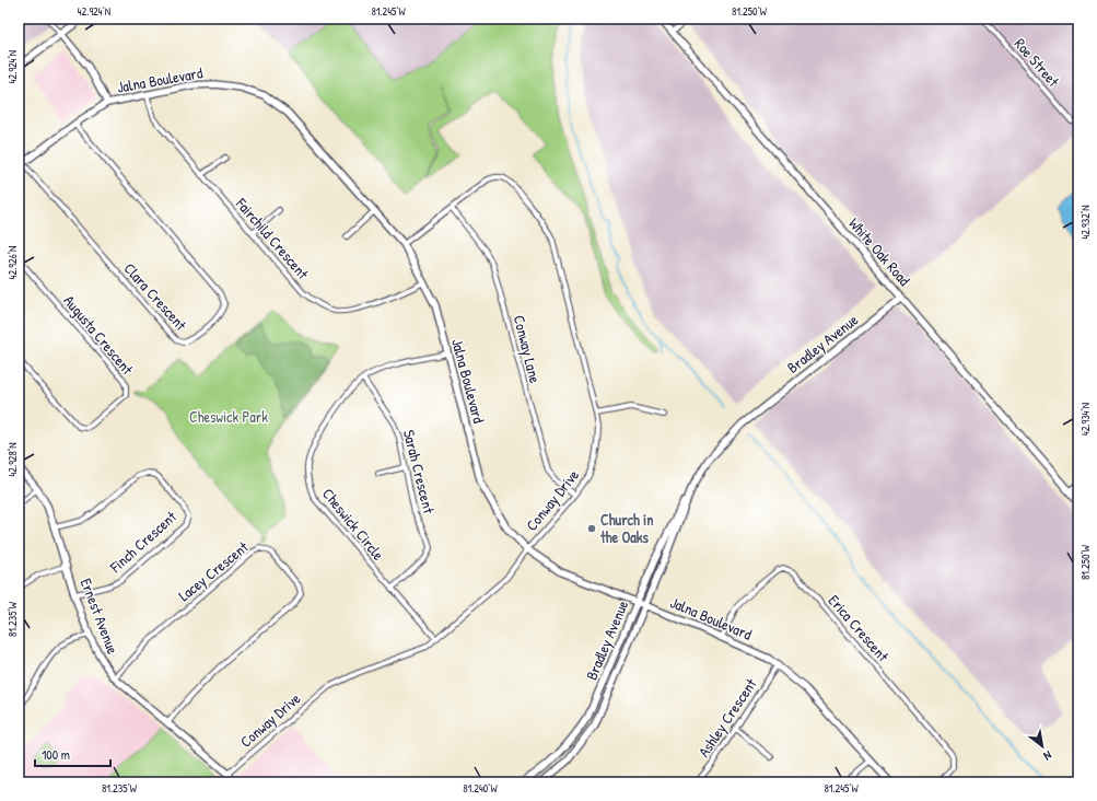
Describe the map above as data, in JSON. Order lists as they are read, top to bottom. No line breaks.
{"streets":{"street":["Roe Street","Jalna Boulevard","Fairchild Crescent","White Oak Road","Clara Crescent","Augusta Crescent","Bradley Avenue","Conway Lane","Sarah Crescent","Conway Drive","Cheswick Circle","Finch Crescent","Lacey Crescent","Ernest Avenue","Erica Crescent","Ashley Crescent"]},"crossings":[["Jalna Boulevard","Fairchild Crescent"],["Jalna Boulevard","Clara Crescent"],["Jalna Boulevard","Bradley Avenue"],["Jalna Boulevard","Conway Drive"],["Jalna Boulevard","Cheswick Circle"],["Jalna Boulevard","Erica Crescent"],["Jalna Boulevard","Ashley Crescent"],["White Oak Road","Bradley Avenue"],["Conway Lane","Conway Drive"],["Sarah Crescent","Cheswick Circle"],["Conway Drive","Cheswick Circle"],["Conway Drive","Ernest Avenue"],["Finch Crescent","Ernest Avenue"],["Lacey Crescent","Ernest Avenue"]],"parks":["Cheswick Park"],"places":["Church in the Oaks"],"scale_bar":"100 m","north":"bottom right","coordinates":["42.924°N","81.245°W","81.250°W","42.932°N","42.926°N","42.934°N","42.928°N","81.235°W","81.240°W"]}
